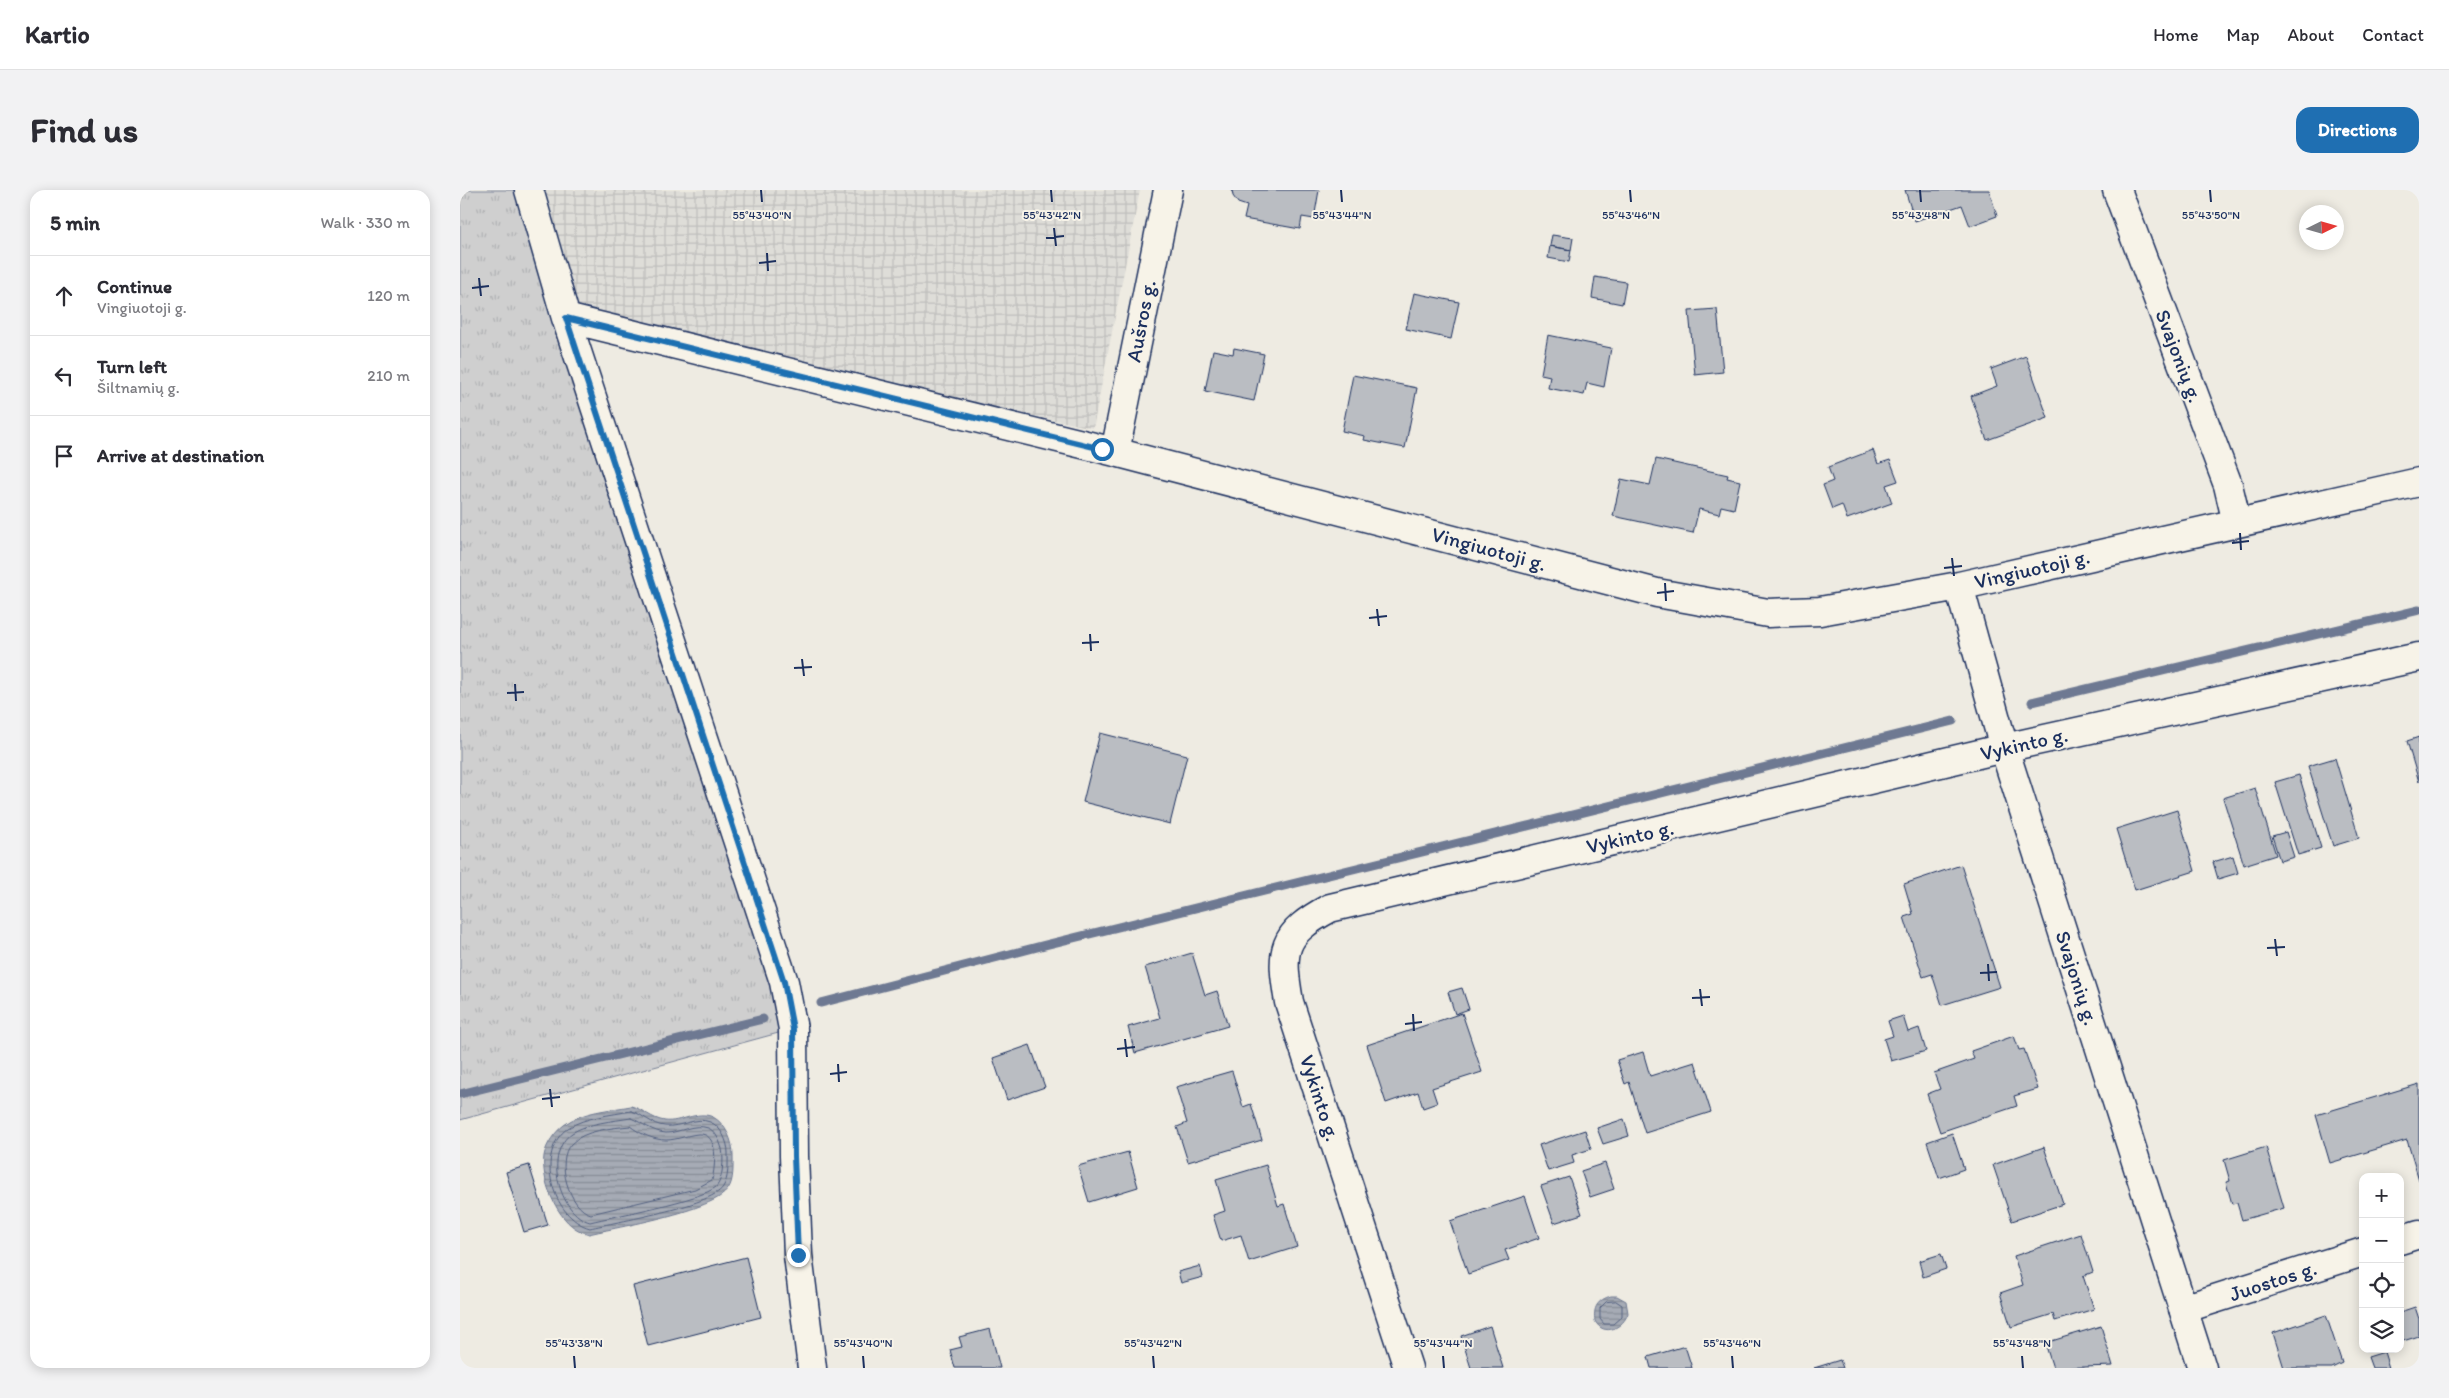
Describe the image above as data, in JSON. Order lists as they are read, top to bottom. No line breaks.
{"streets":{"street":["Aušros g.","Svajonių g.","Vingiuotoji g.","Vykinto g.","Juostos g."]},"crossings":[["Aušros g.","Vingiuotoji g."],["Svajonių g.","Vingiuotoji g."],["Svajonių g.","Vykinto g."],["Svajonių g.","Juostos g."]],"north":"right","page":{"header":"Kartio","nav":["Home","Map","About","Contact"],"buttons":"Directions","title":"Find us","heading":["5 min","Walk · 330 m"],"list":[["Continue","Vingiuotoji g.","120 m"],["Turn left","Šiltnamių g.","210 m"],"Arrive at destination"],"map_buttons":["+","−"]},"coordinates":["55°43'40\"N","55°43'42\"N","55°43'44\"N","55°43'46\"N","55°43'48\"N","55°43'50\"N","55°43'38\"N"]}
